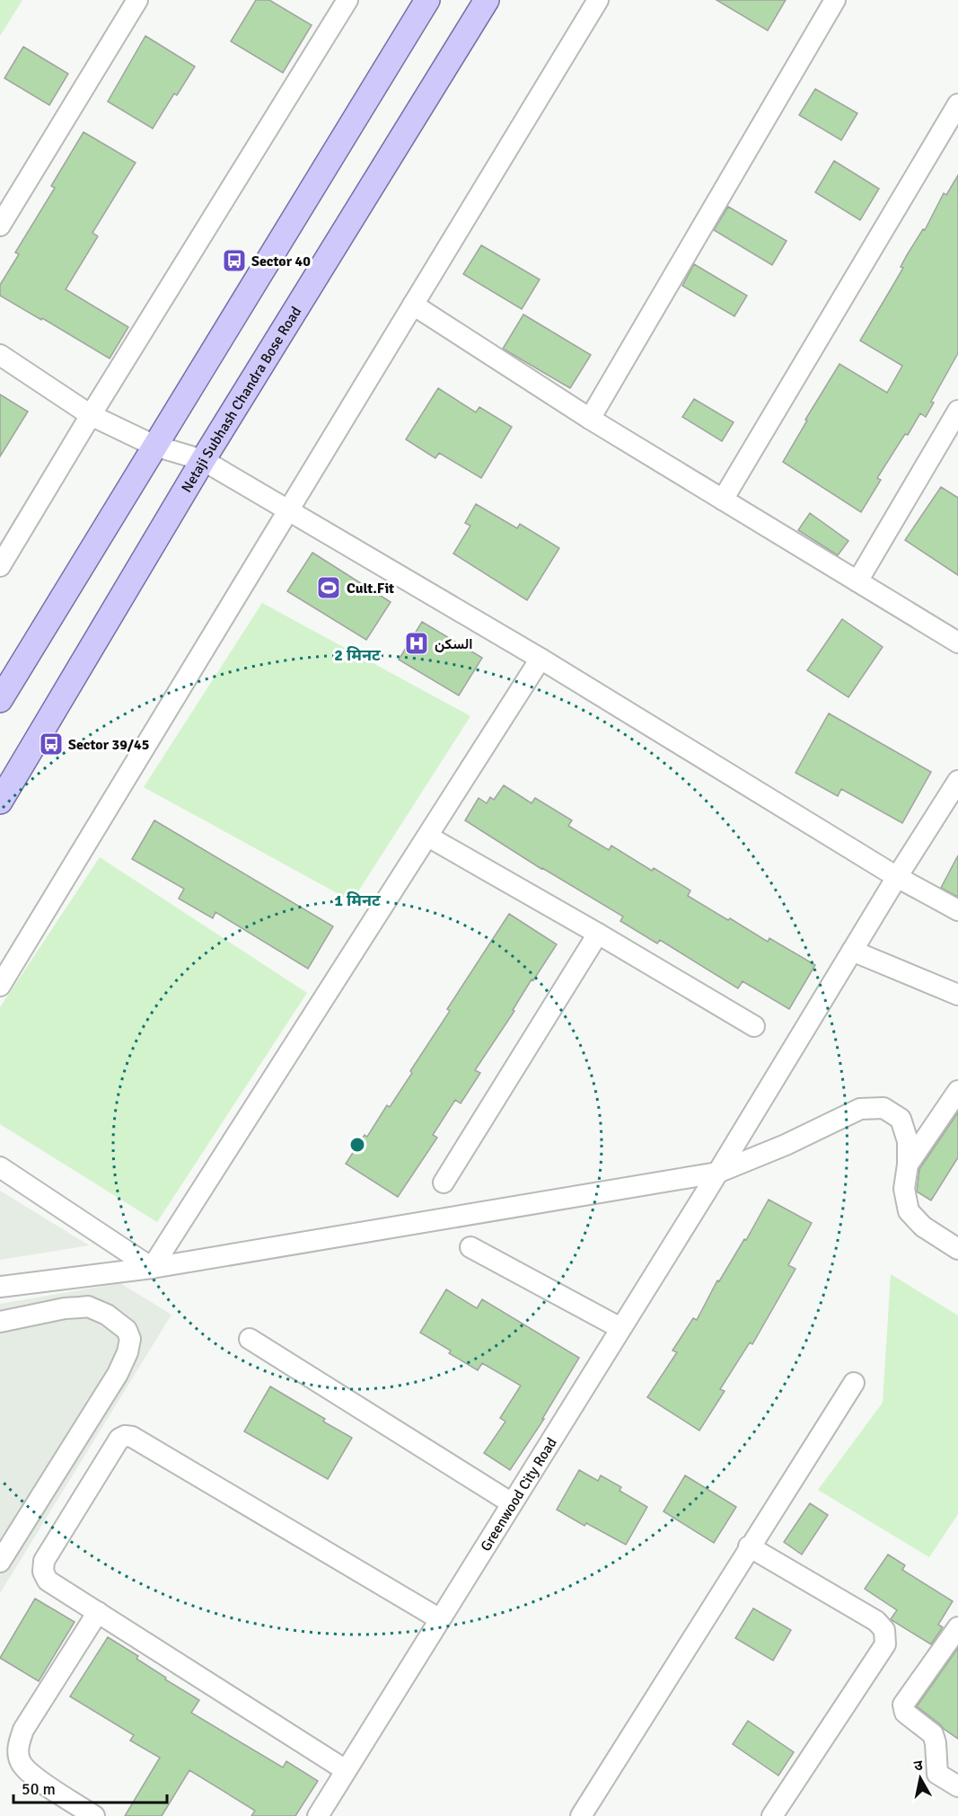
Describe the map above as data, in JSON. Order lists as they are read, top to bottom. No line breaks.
{"streets":{"main road":["Netaji Subhash Chandra Bose Road"],"street":["Greenwood City Road"]},"places":{"bus stop":["Sector 40","Sector 39/45"],"sports":["Cult.Fit"],"hospital":["السكن"]},"scale_bar":"50 m","north":"top","rings":["2 मिनट","1 मिनट"]}
